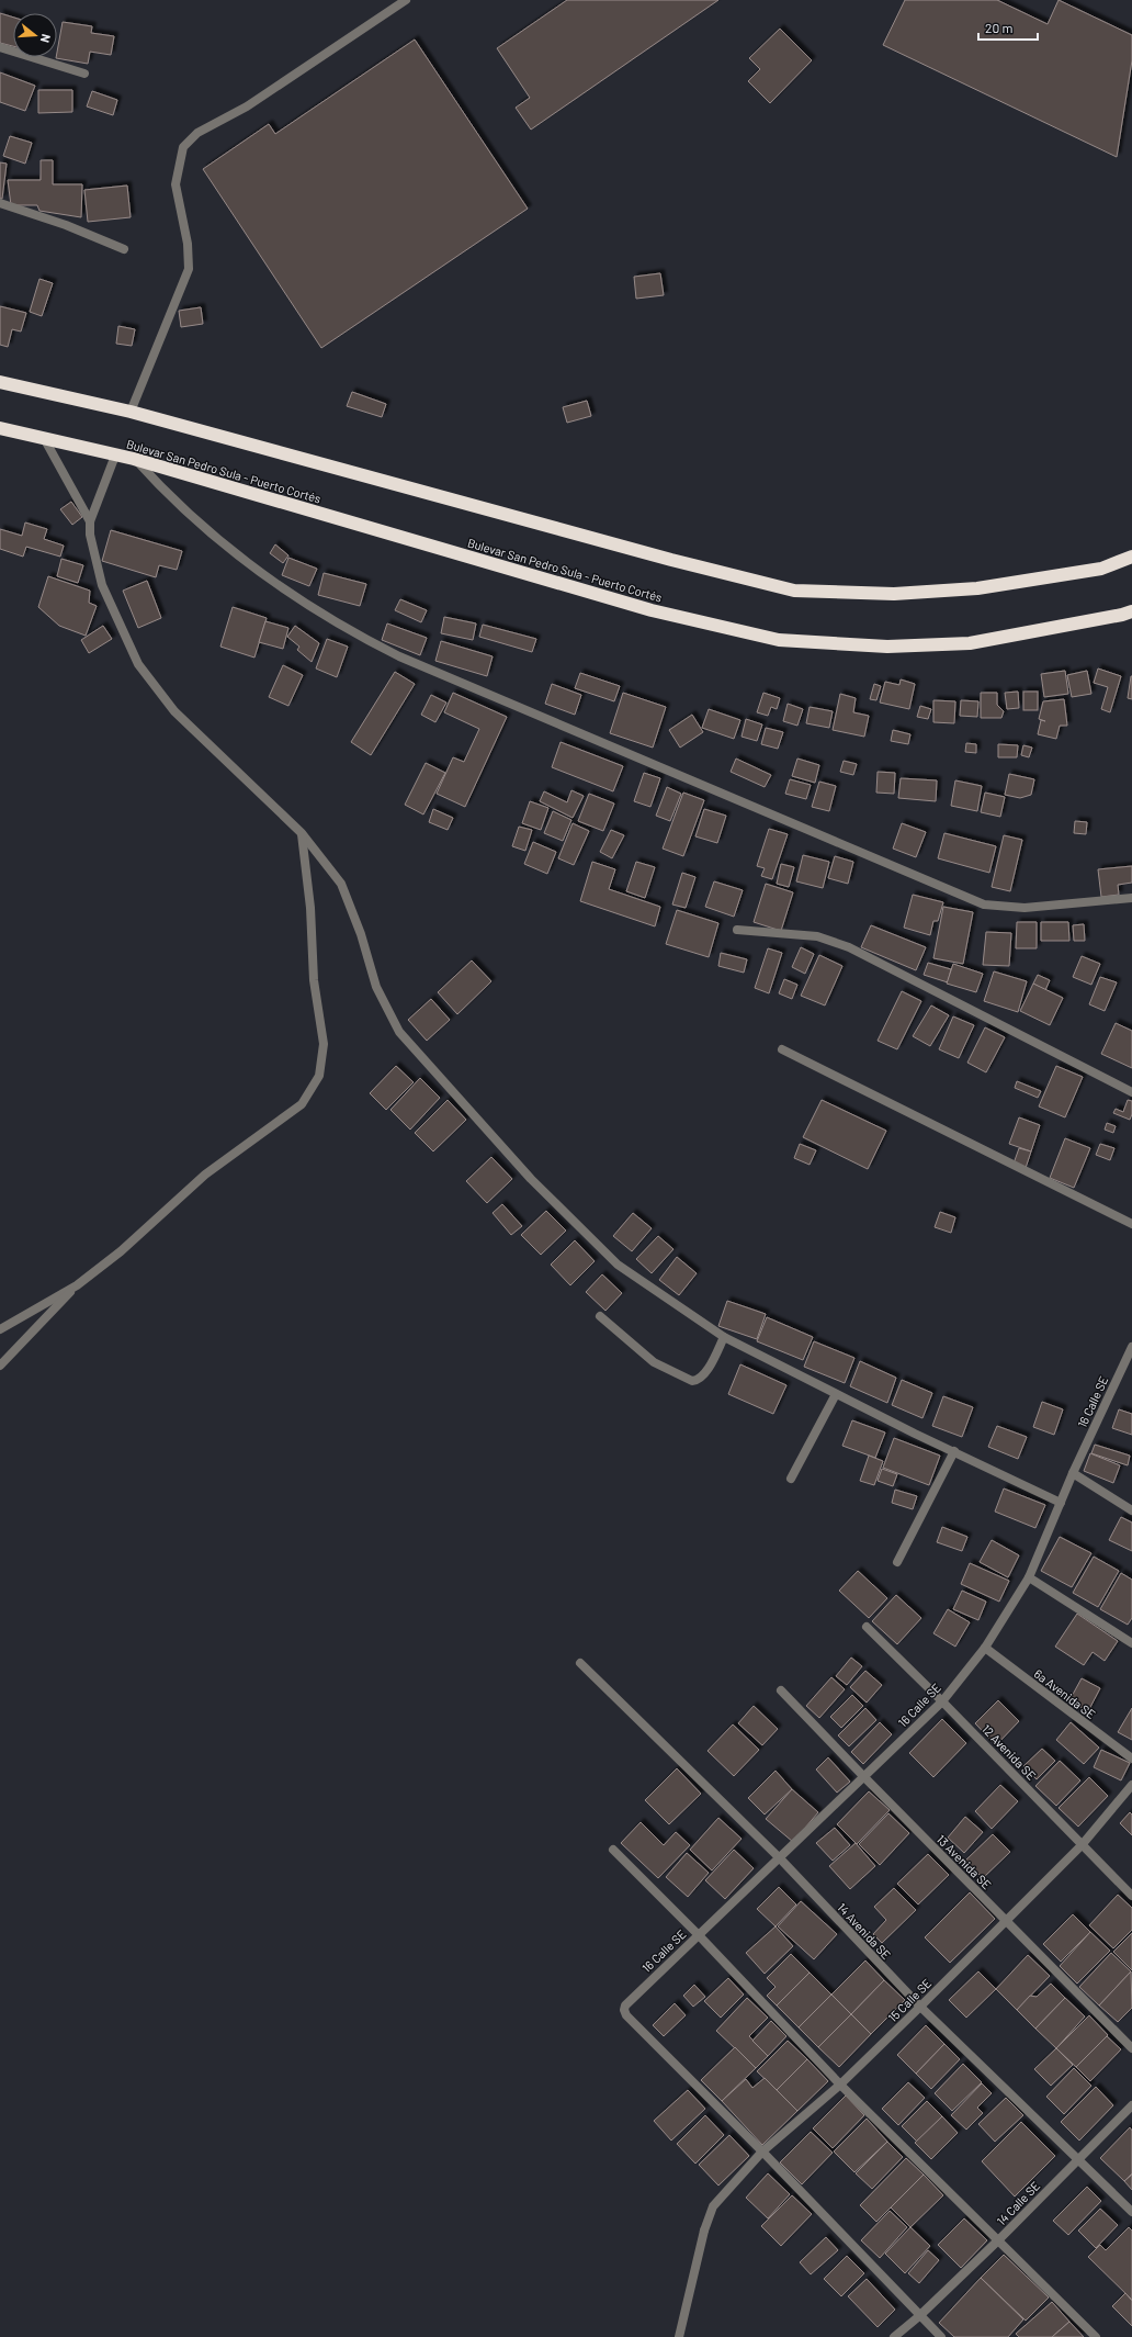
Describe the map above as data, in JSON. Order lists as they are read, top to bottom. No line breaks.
{"streets":{"highway":["Bulevar San Pedro Sula - Puerto Cortés"],"street":["16 Calle SE","6a Avenida SE","12 Avenida SE","13 Avenida SE","14 Avenida SE","15 Calle SE","14 Calle SE"]},"crossings":[["16 Calle SE","6a Avenida SE"],["16 Calle SE","12 Avenida SE"],["16 Calle SE","13 Avenida SE"],["16 Calle SE","14 Avenida SE"],["16 Calle SE","15 Calle SE"],["12 Avenida SE","15 Calle SE"],["13 Avenida SE","15 Calle SE"],["14 Avenida SE","15 Calle SE"],["14 Avenida SE","14 Calle SE"]],"scale_bar":"20 m","north":"right"}
